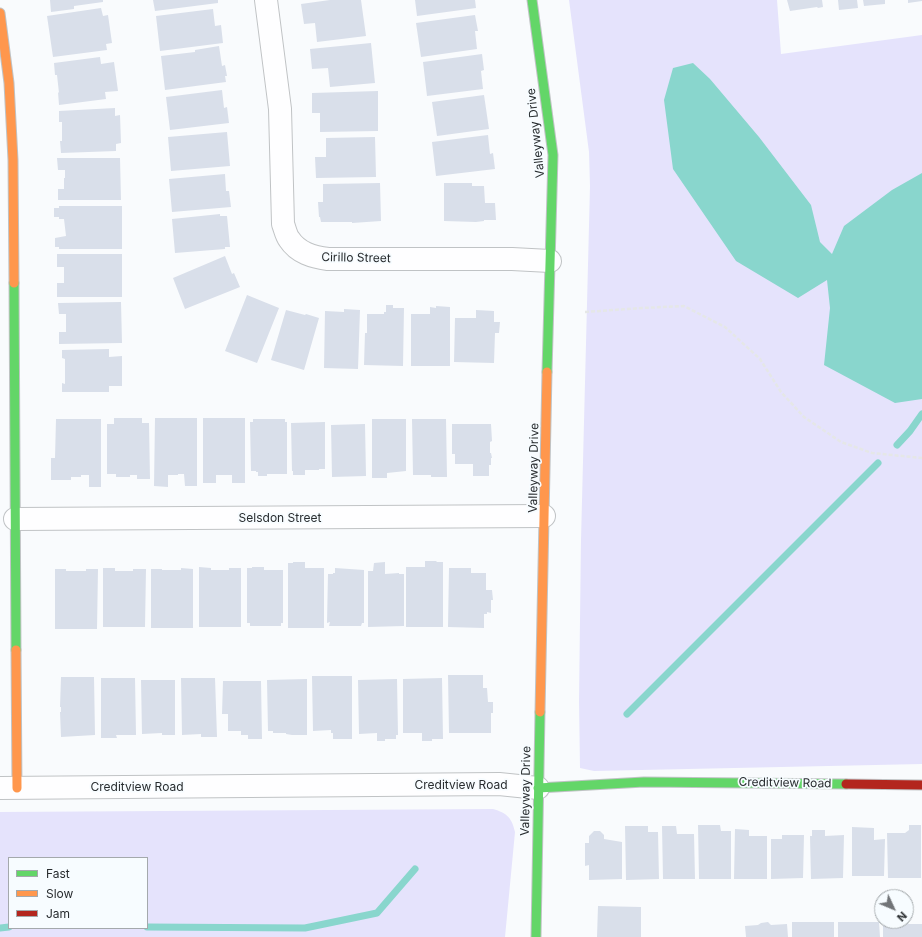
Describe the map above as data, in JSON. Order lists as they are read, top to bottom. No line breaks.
{"streets":{"street":["Valleyway Drive","Cirillo Street","Selsdon Street","Creditview Road"]},"crossings":[["Valleyway Drive","Cirillo Street"],["Valleyway Drive","Selsdon Street"],["Valleyway Drive","Creditview Road"]],"legend":["Fast","Slow","Jam"],"north":"bottom right"}
